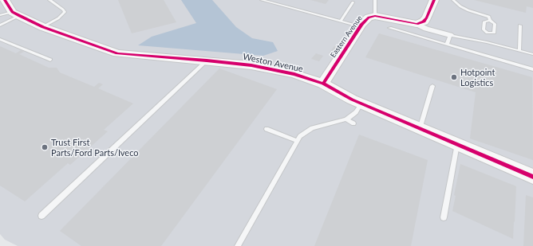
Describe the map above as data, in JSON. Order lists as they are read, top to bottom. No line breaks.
{"streets":{"street":["Eastern Avenue","Weston Avenue"]},"crossings":[["Eastern Avenue","Weston Avenue"]],"places":["Hotpoint Logistics","Trust First Parts/Ford Parts/Iveco"]}
